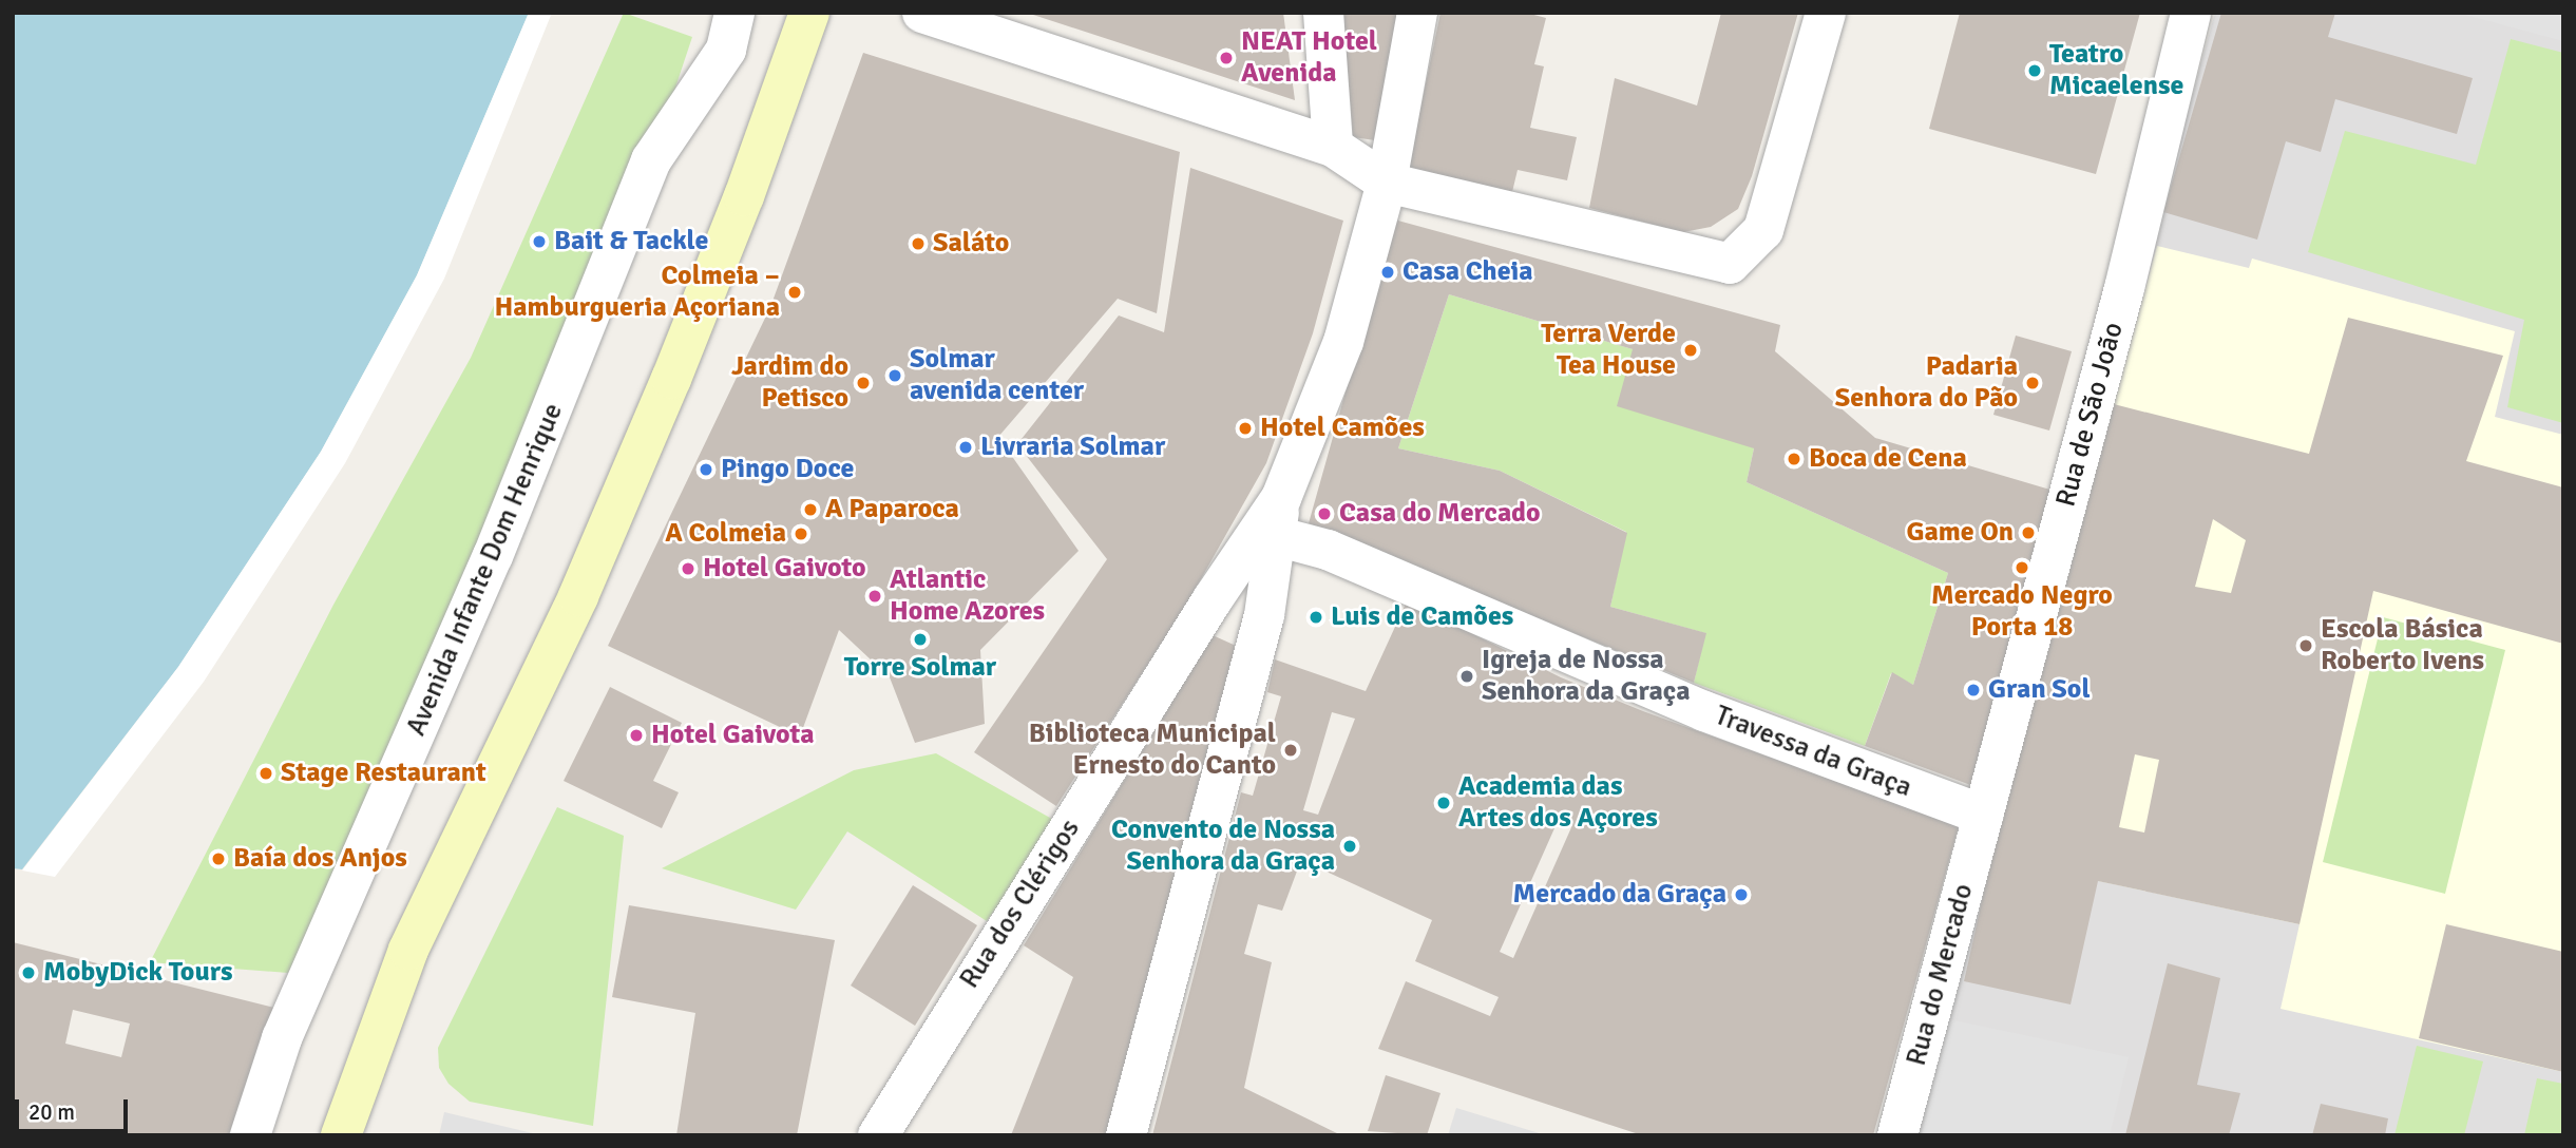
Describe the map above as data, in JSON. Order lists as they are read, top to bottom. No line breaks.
{"streets":{"street":["Rua de São João","Avenida Infante Dom Henrique","Travessa da Graça","Rua dos Clérigos","Rua do Mercado"]},"crossings":[["Rua de São João","Travessa da Graça"],["Rua de São João","Rua do Mercado"],["Travessa da Graça","Rua dos Clérigos"],["Travessa da Graça","Rua do Mercado"]],"places":["NEAT Hotel Avenida","Teatro Micaelense","Bait & Tackle","Saláto","Casa Cheia","Colmeia – Hamburgueria Açoriana","Terra Verde Tea House","Solmar avenida center","Jardim do Petisco","Padaria Senhora do Pão","Hotel Camões","Livraria Solmar","Boca de Cena","Pingo Doce","A Paparoca","Casa do Mercado","Game On","A Colmeia","Mercado Negro Porta 18","Hotel Gaivoto","Atlantic Home Azores","Luis de Camões","Torre Solmar","Escola Básica Roberto Ivens","Igreja de Nossa Senhora da Graça","Gran Sol","Hotel Gaivota","Biblioteca Municipal Ernesto do Canto","Stage Restaurant","Academia das Artes dos Açores","Convento de Nossa Senhora da Graça","Baía dos Anjos","Mercado da Graça","MobyDick Tours"],"scale_bar":"20 m"}
